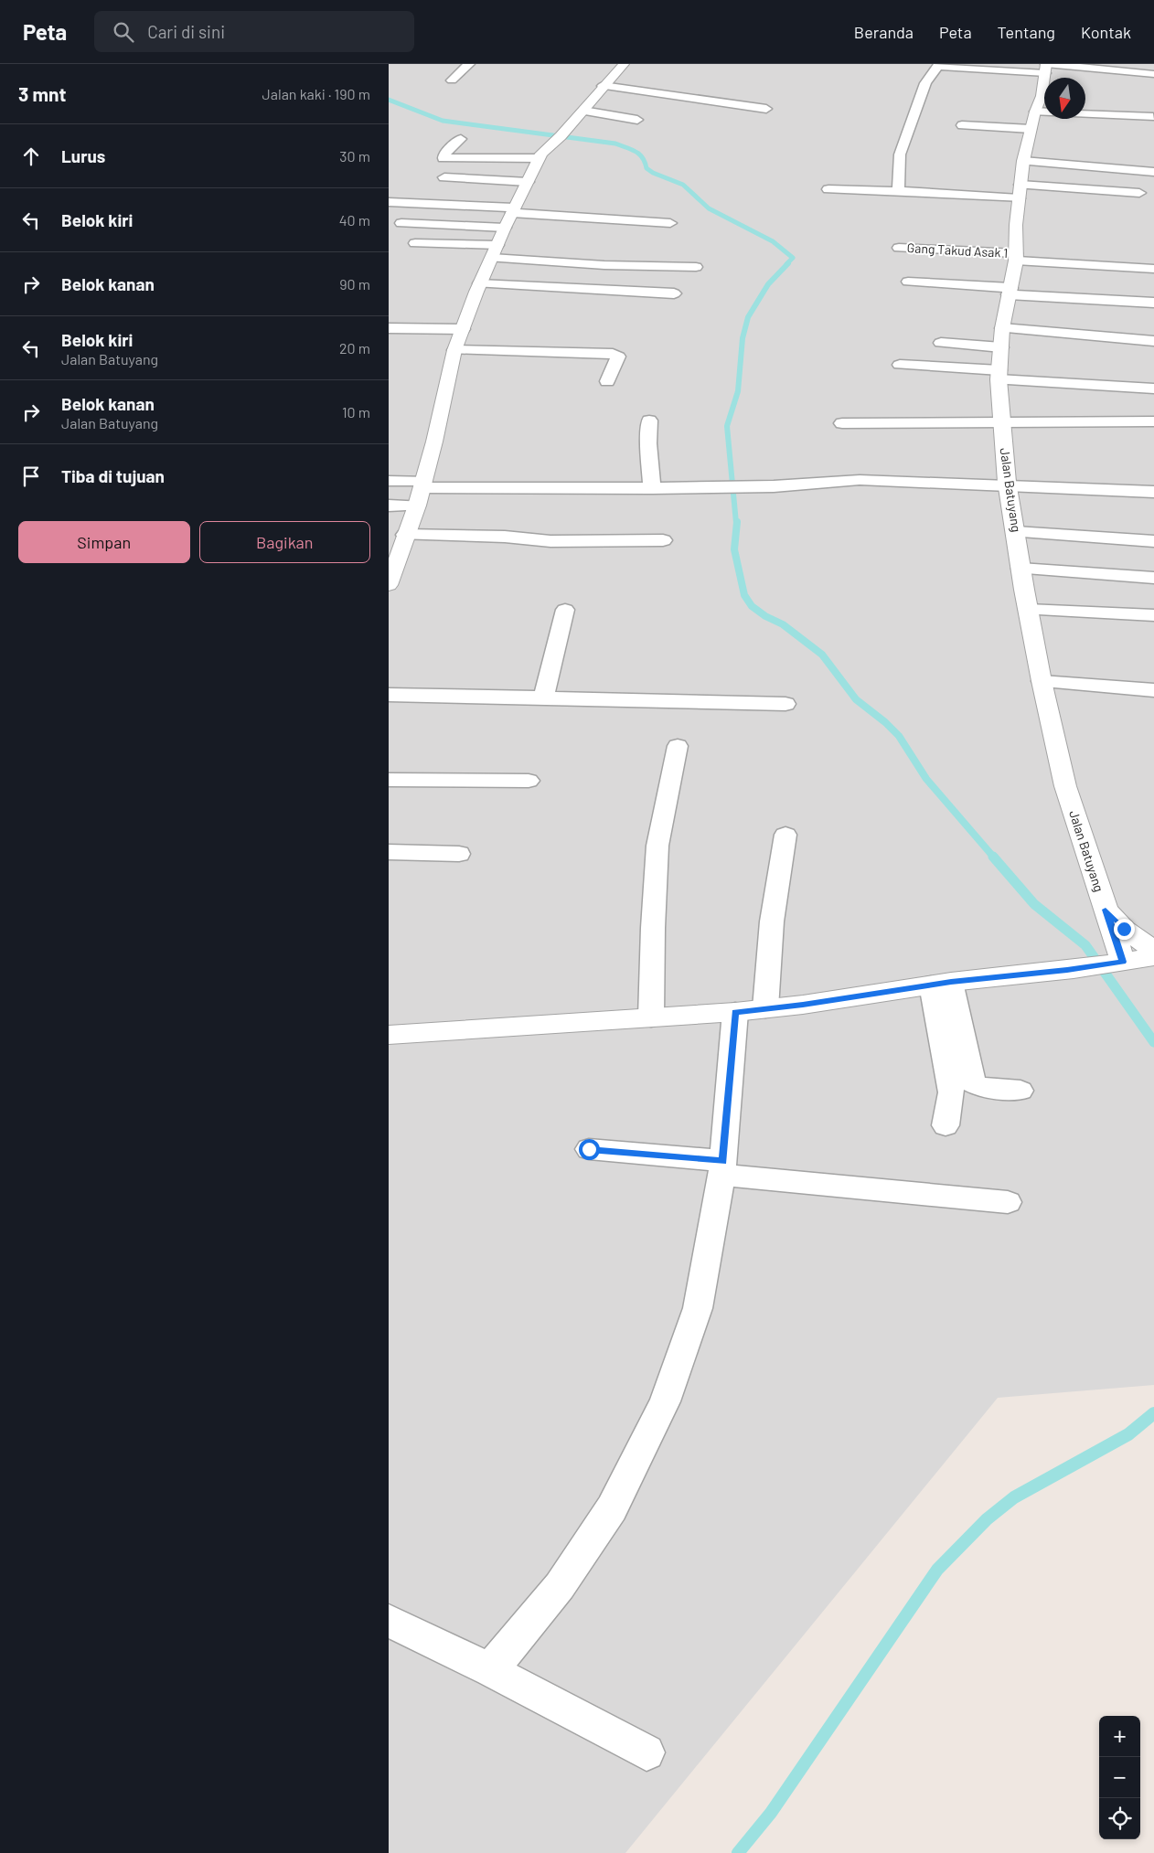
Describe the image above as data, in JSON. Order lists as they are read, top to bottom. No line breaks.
{"streets":{"street":["Gang Takud Asak 1","Jalan Batuyang"]},"crossings":[["Gang Takud Asak 1","Jalan Batuyang"]],"north":"bottom","page":{"header":"Peta","search":"Cari di sini","nav":["Beranda","Peta","Tentang","Kontak"],"heading":["3 mnt","Jalan kaki · 190 m"],"list":[["Lurus","30 m"],["Belok kiri","40 m"],["Belok kanan","90 m"],["Belok kiri","Jalan Batuyang","20 m"],["Belok kanan","Jalan Batuyang","10 m"],"Tiba di tujuan"],"buttons":["Simpan","Bagikan"],"map_buttons":["+","−"]}}
